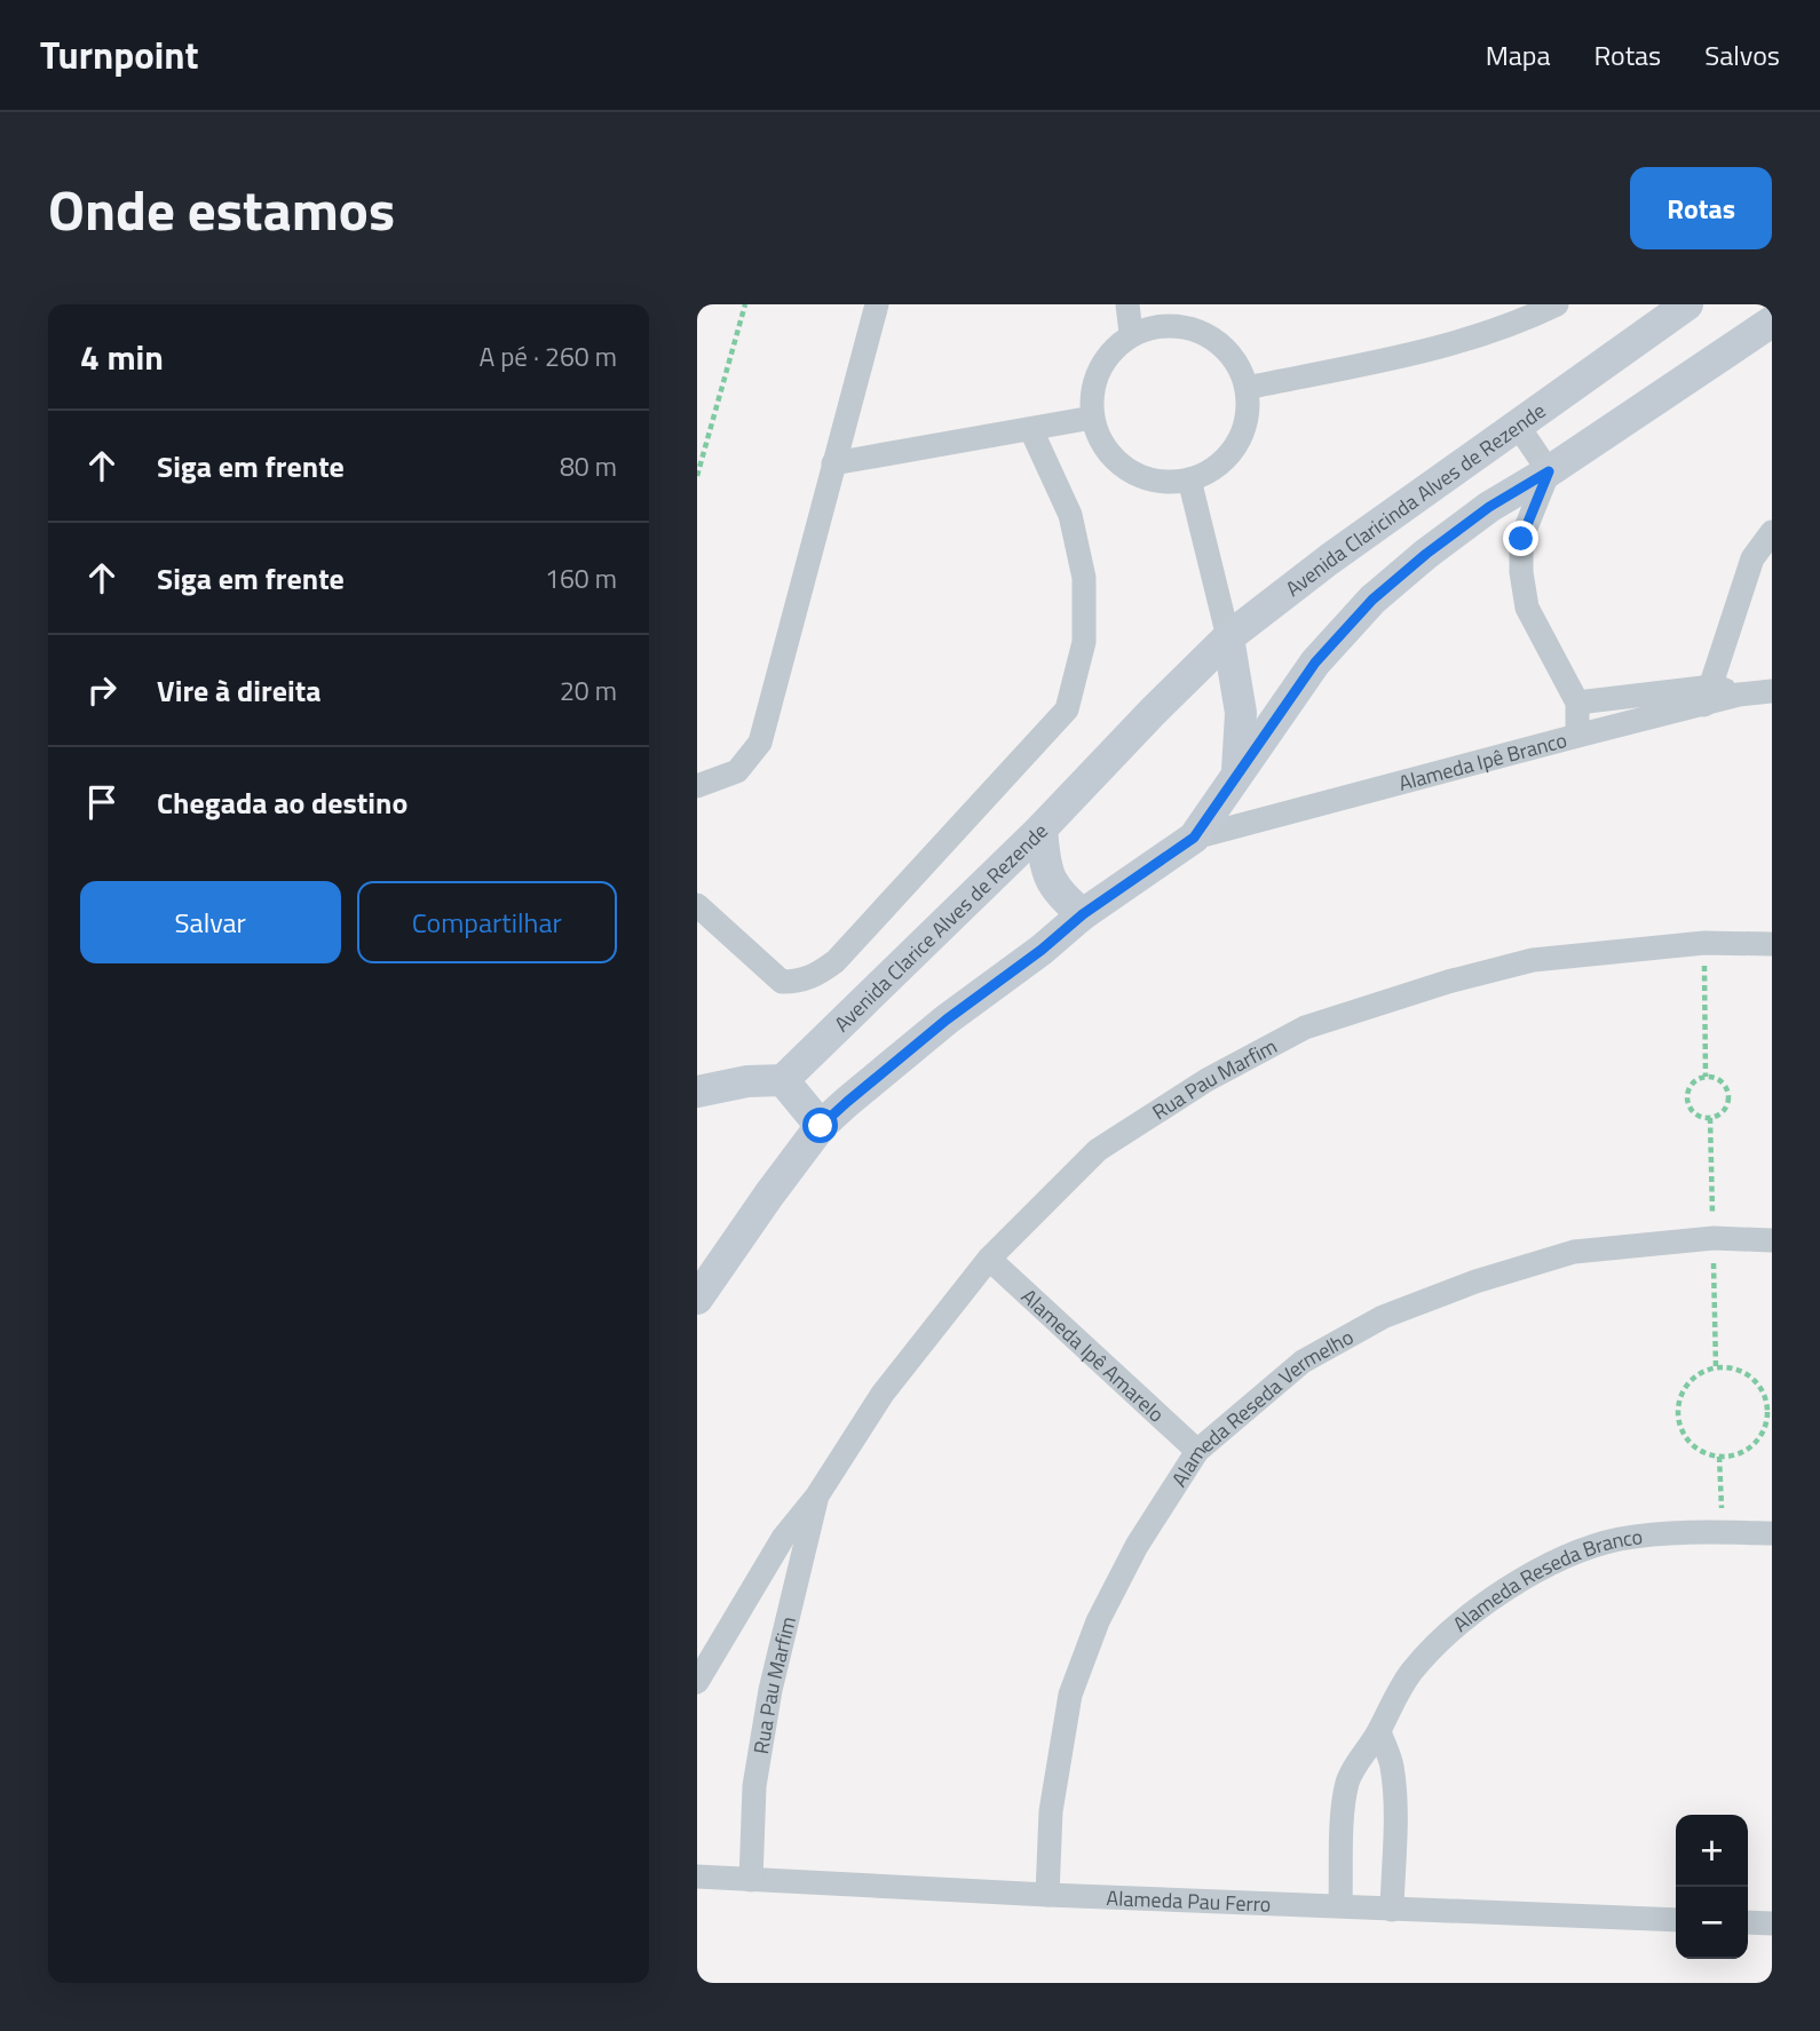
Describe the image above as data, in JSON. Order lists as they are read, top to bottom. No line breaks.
{"streets":{"street":["Avenida Claricinda Alves de Rezende","Alameda Ipê Branco","Avenida Clarice Alves de Rezende","Rua Pau Marfim","Alameda Ipê Amarelo","Alameda Reseda Vermelho","Alameda Reseda Branco","Alameda Pau Ferro"]},"crossings":[["Avenida Claricinda Alves de Rezende","Avenida Clarice Alves de Rezende"],["Rua Pau Marfim","Alameda Ipê Amarelo"],["Rua Pau Marfim","Alameda Pau Ferro"],["Alameda Ipê Amarelo","Alameda Reseda Vermelho"],["Alameda Reseda Vermelho","Alameda Pau Ferro"],["Alameda Reseda Branco","Alameda Pau Ferro"]],"page":{"header":"Turnpoint","nav":["Mapa","Rotas","Salvos"],"title":"Onde estamos","buttons":["Rotas",["Salvar","Compartilhar"]],"heading":["4 min","A pé · 260 m"],"list":[["Siga em frente","80 m"],["Siga em frente","160 m"],["Vire à direita","20 m"],"Chegada ao destino"],"map_buttons":["+","−"]}}
